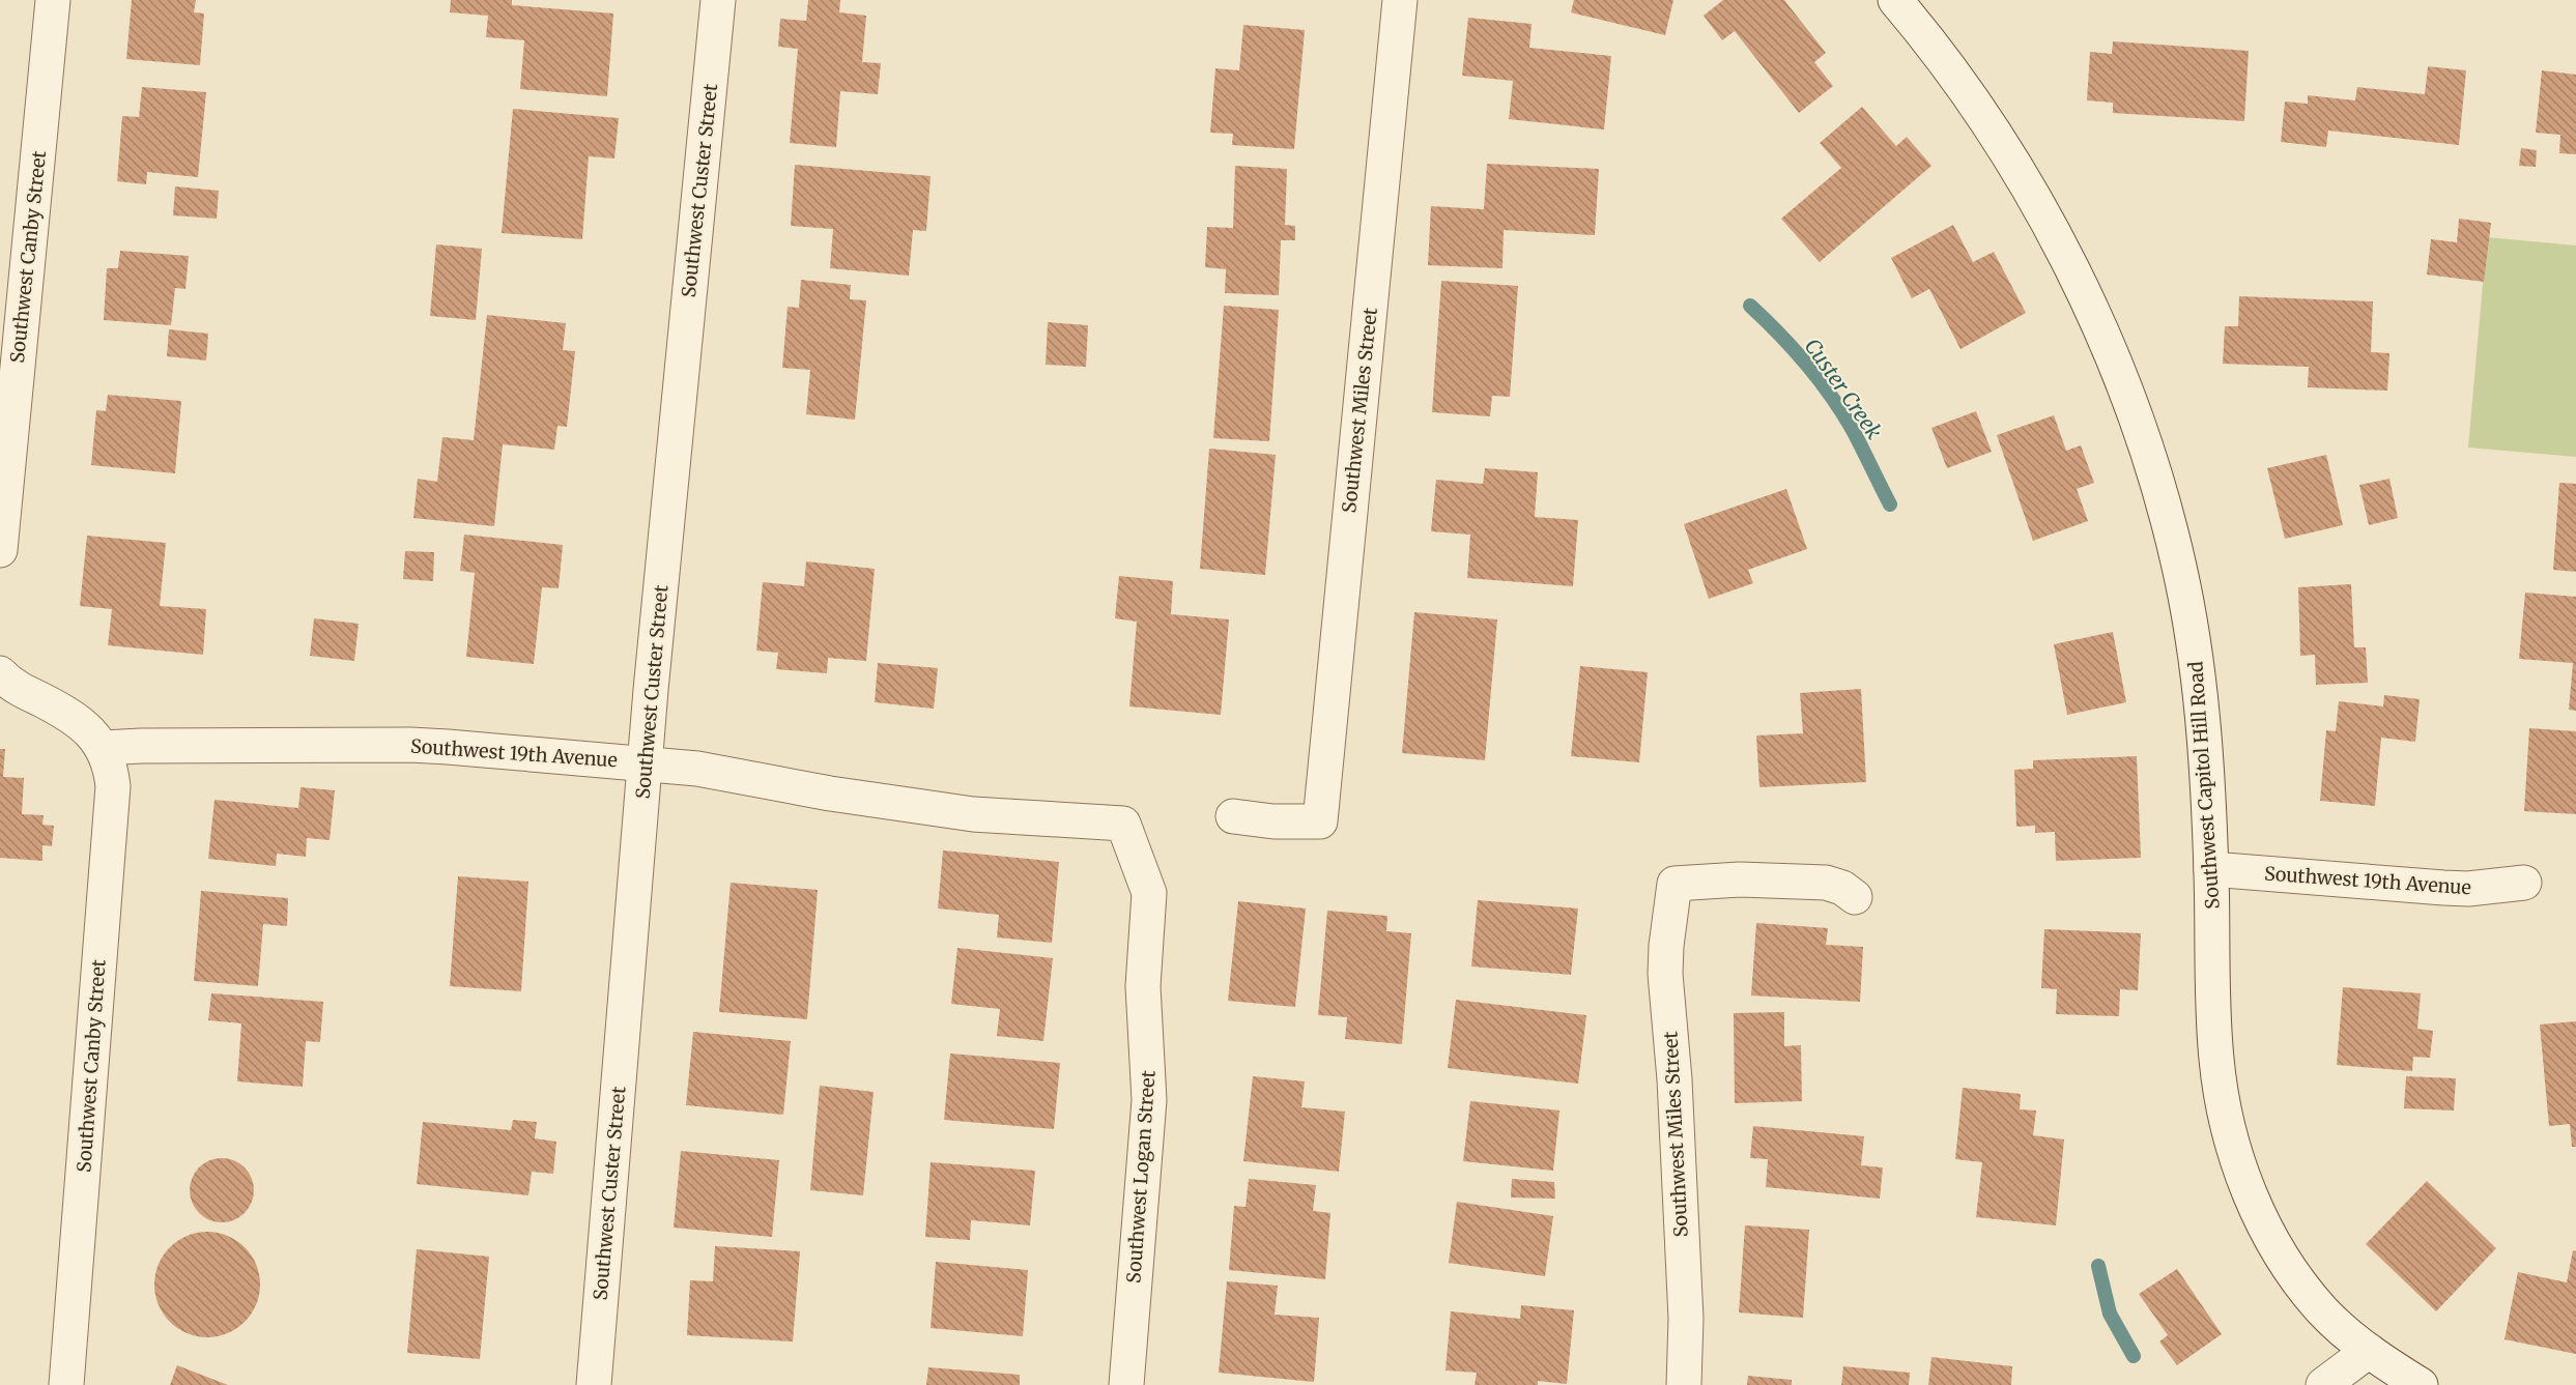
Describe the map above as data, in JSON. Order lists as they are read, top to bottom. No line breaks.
{"streets":{"street":["Southwest Custer Street","Southwest Canby Street","Southwest Miles Street","Southwest 19th Avenue","Southwest Capitol Hill Road","Southwest Logan Street"]},"crossings":[["Southwest Custer Street","Southwest 19th Avenue"],["Southwest Canby Street","Southwest 19th Avenue"],["Southwest 19th Avenue","Southwest Capitol Hill Road"],["Southwest 19th Avenue","Southwest Logan Street"]],"water":["Custer Creek"]}
